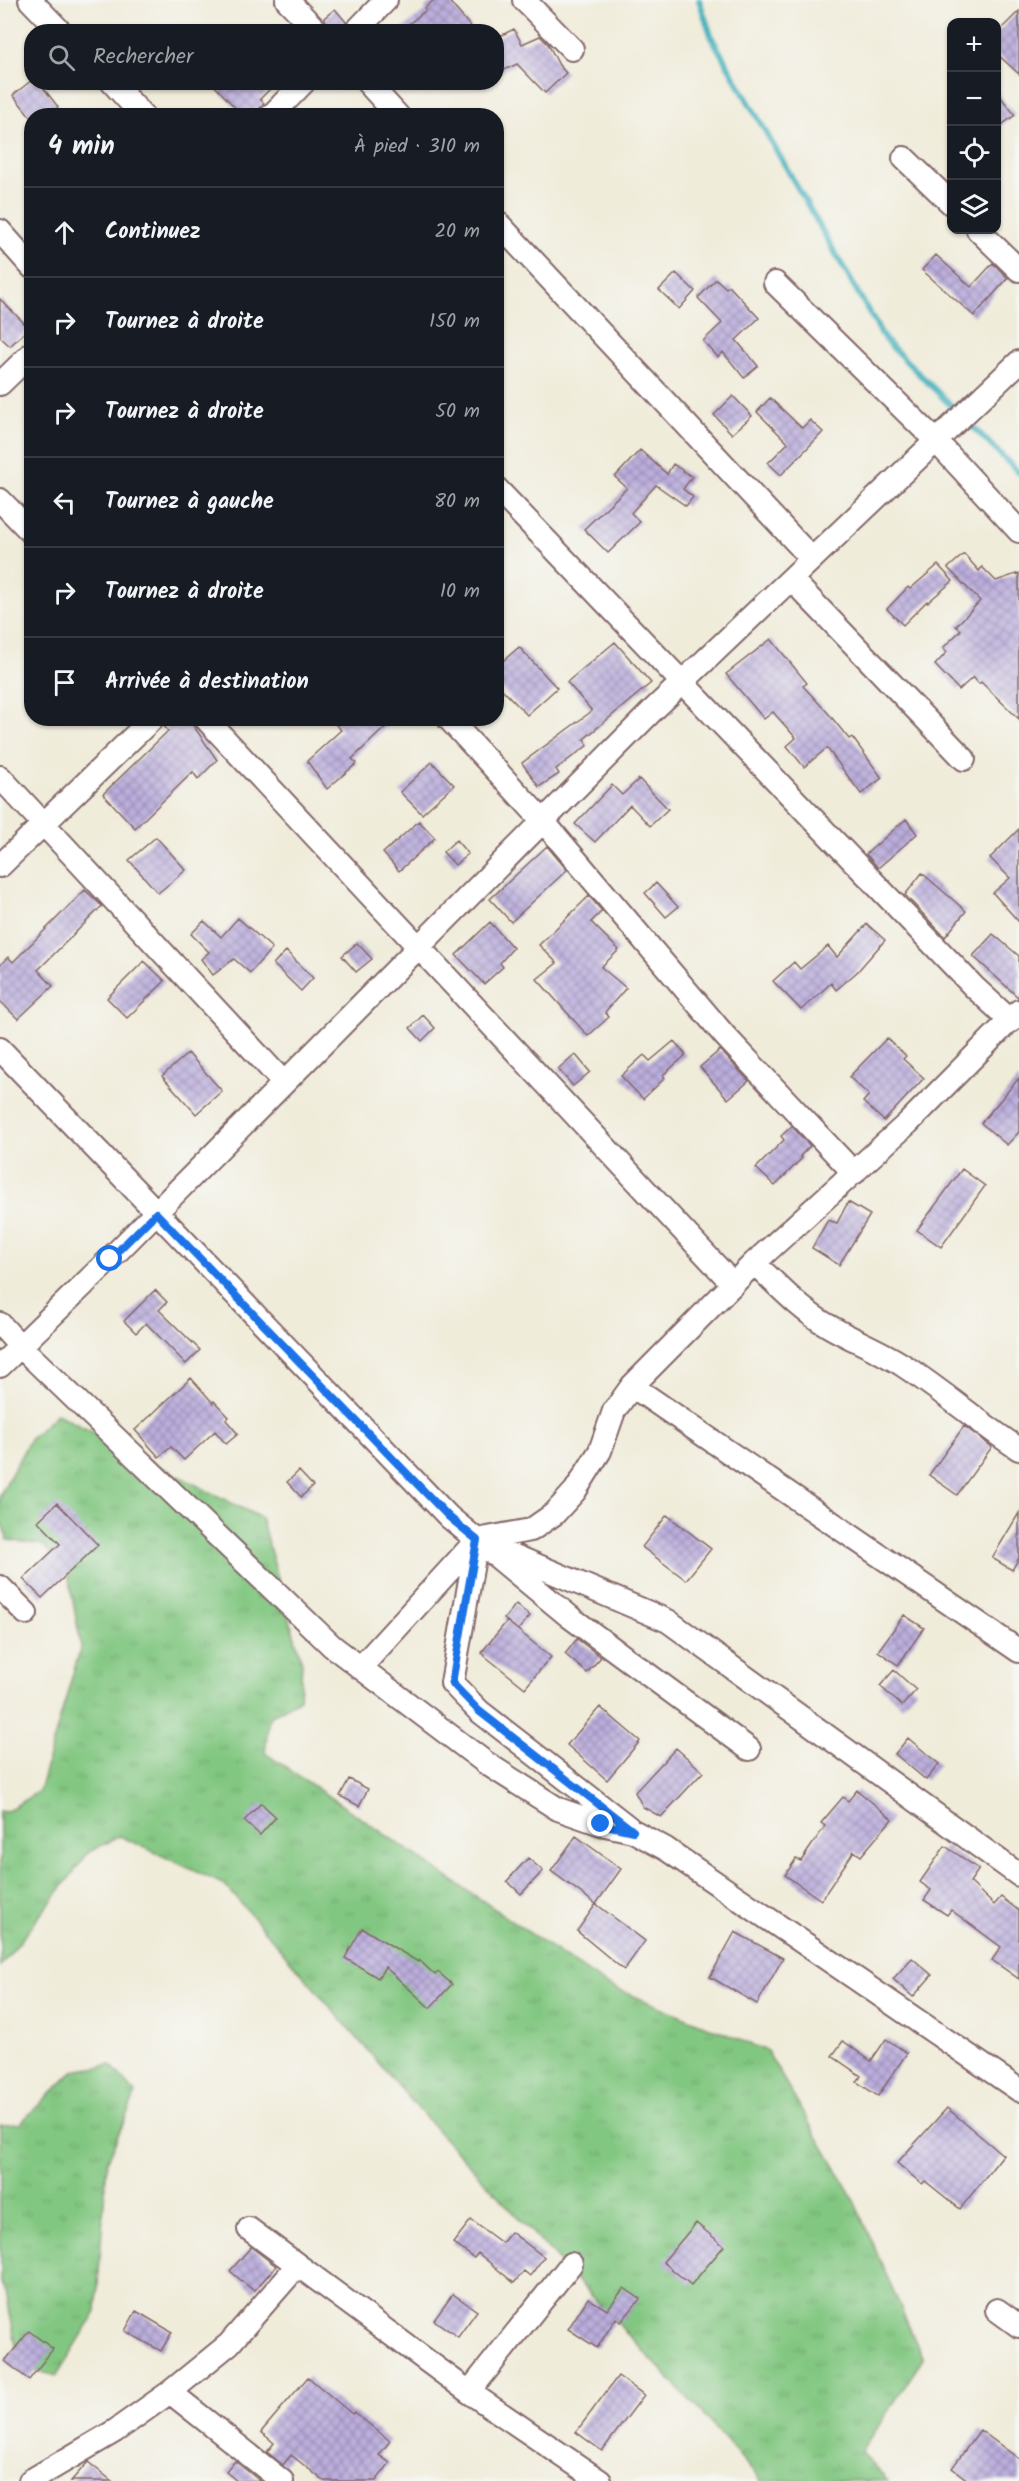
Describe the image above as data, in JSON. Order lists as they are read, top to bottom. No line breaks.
{"page":{"map_buttons":["+","−"],"search":"Rechercher","heading":["4 min","À pied · 310 m"],"list":[["Continuez","20 m"],["Tournez à droite","150 m"],["Tournez à droite","50 m"],["Tournez à gauche","80 m"],["Tournez à droite","10 m"],"Arrivée à destination"]}}
